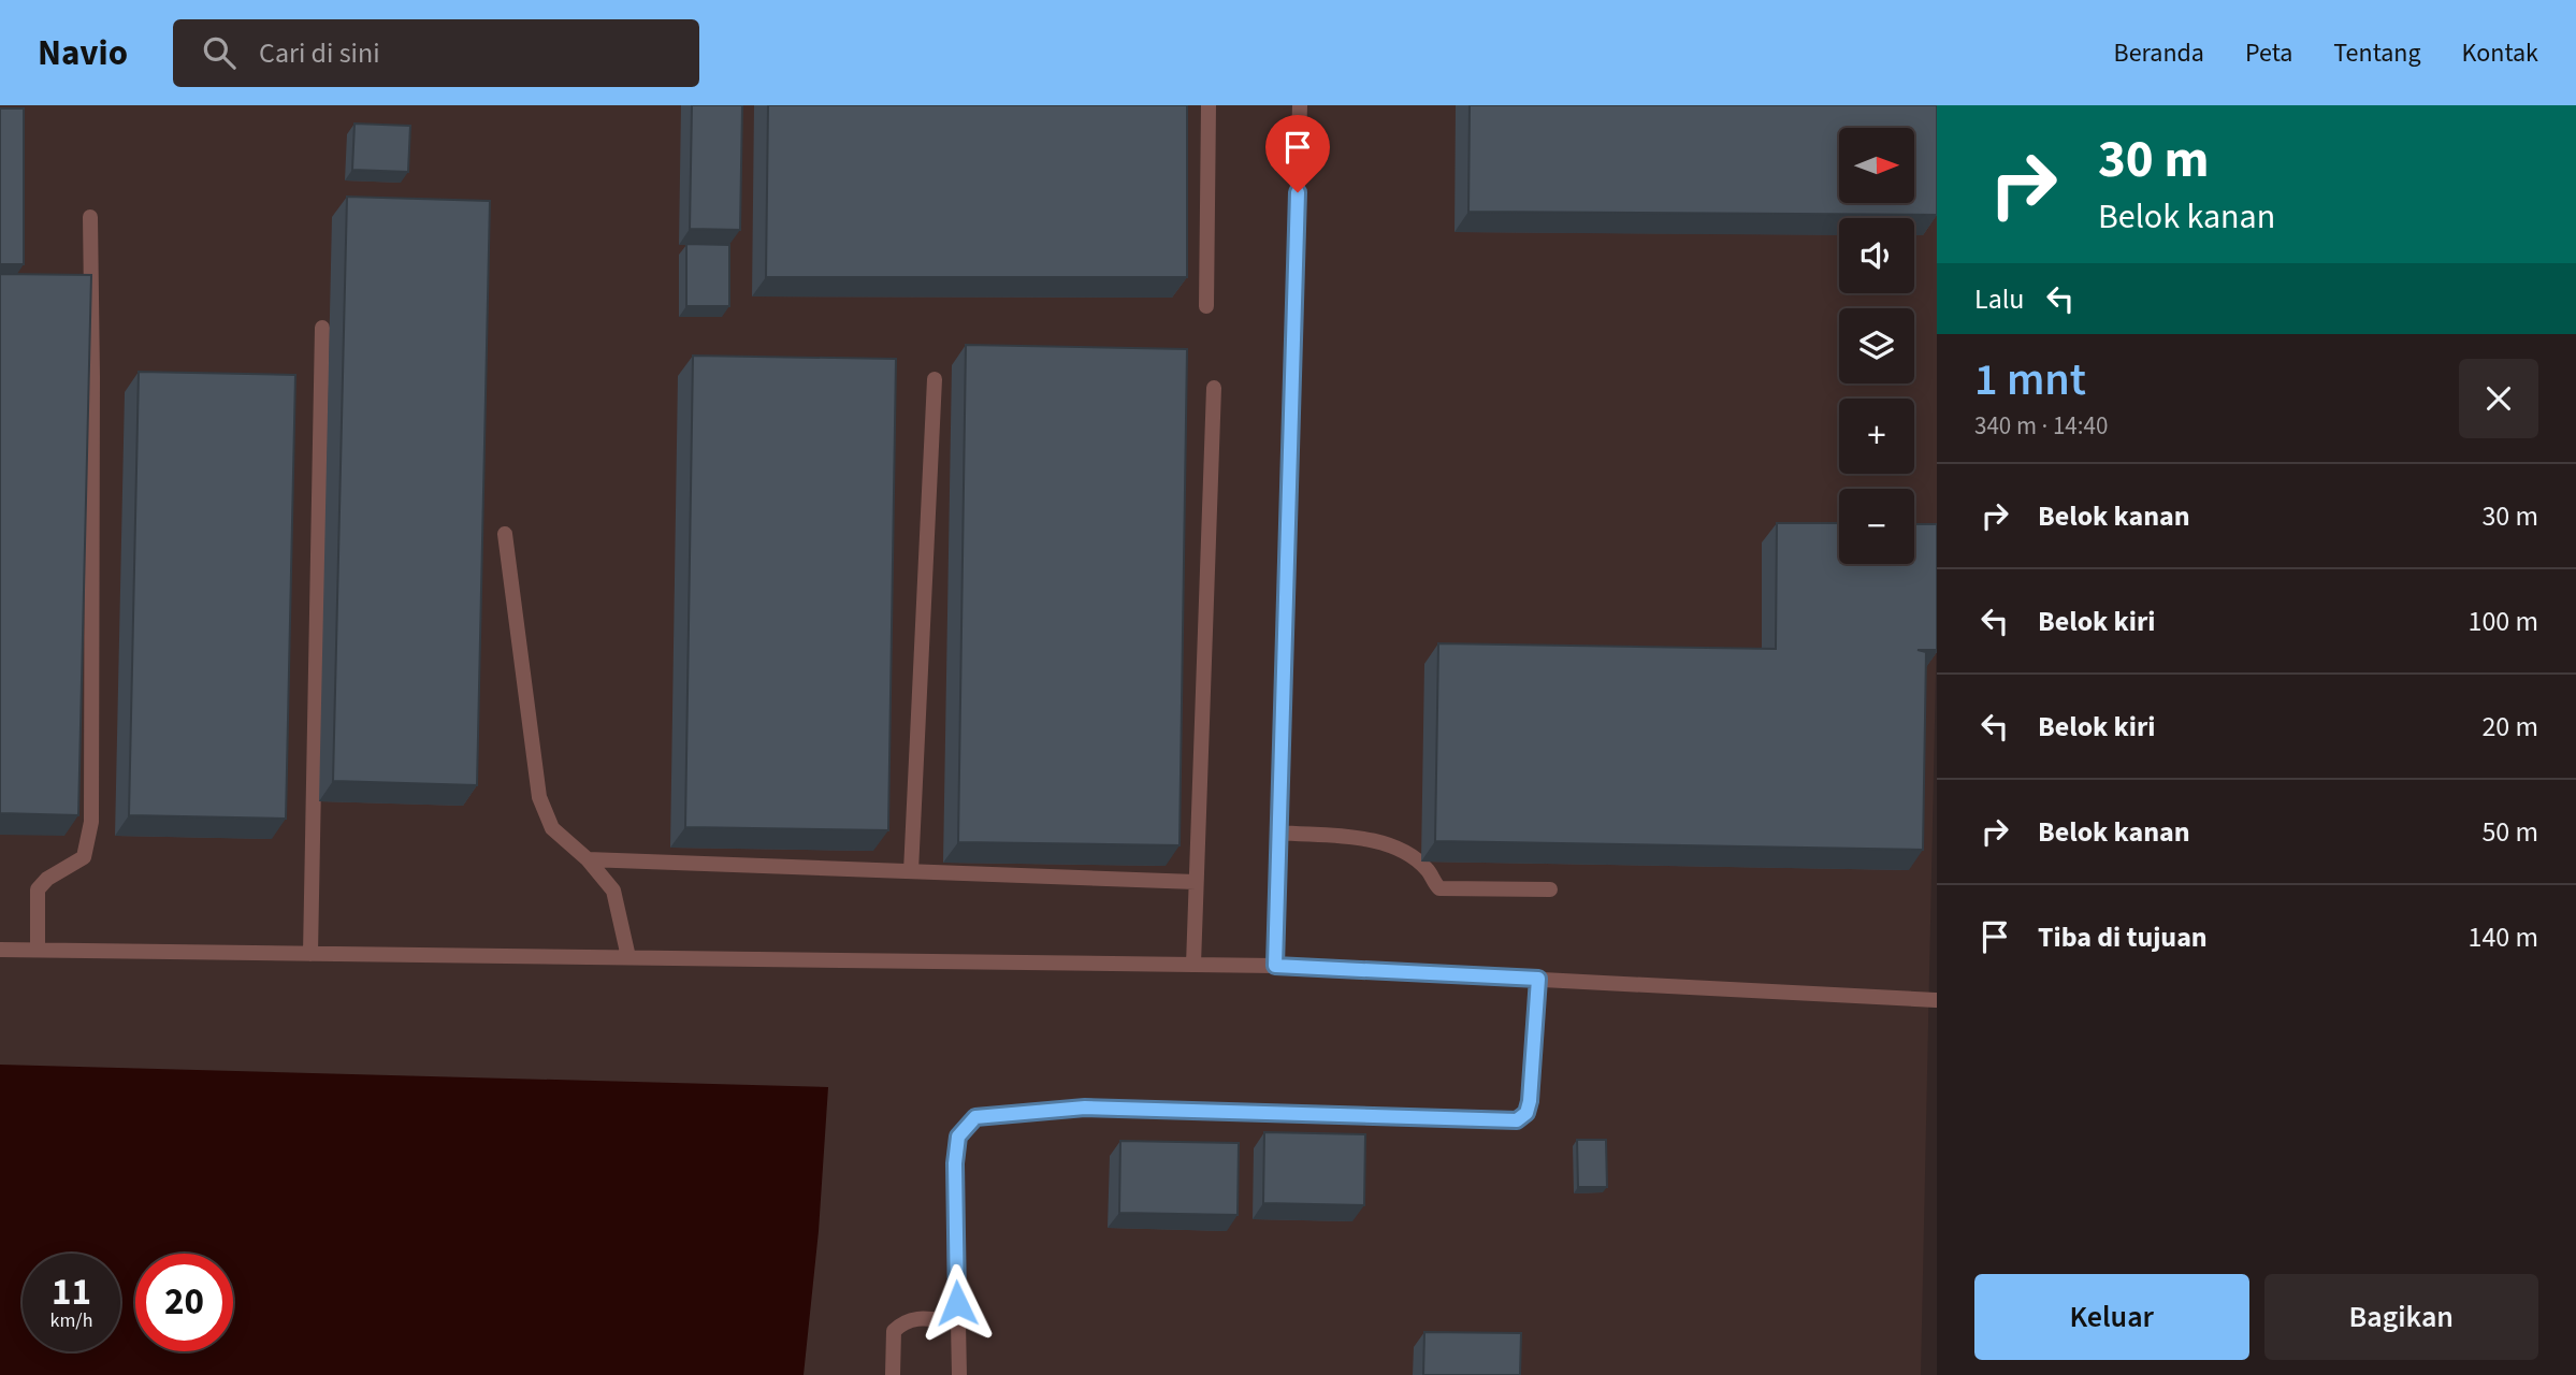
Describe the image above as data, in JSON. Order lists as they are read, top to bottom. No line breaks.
{"north":"right","page":{"header":"Navio","search":"Cari di sini","nav":["Beranda","Peta","Tentang","Kontak"],"turn":["30 m","Belok kanan"],"map_buttons":["+","−"],"then":"Lalu","heading":["1 mnt","340 m · 14:40"],"list":[{"name":"Belok kanan","value":"30 m"},{"name":"Belok kiri","value":"100 m"},{"name":"Belok kiri","value":"20 m"},{"name":"Belok kanan","value":"50 m"},{"name":"Tiba di tujuan","value":"140 m"}],"speed":"11 km/h","limit":"20","buttons":["Keluar","Bagikan"]}}
